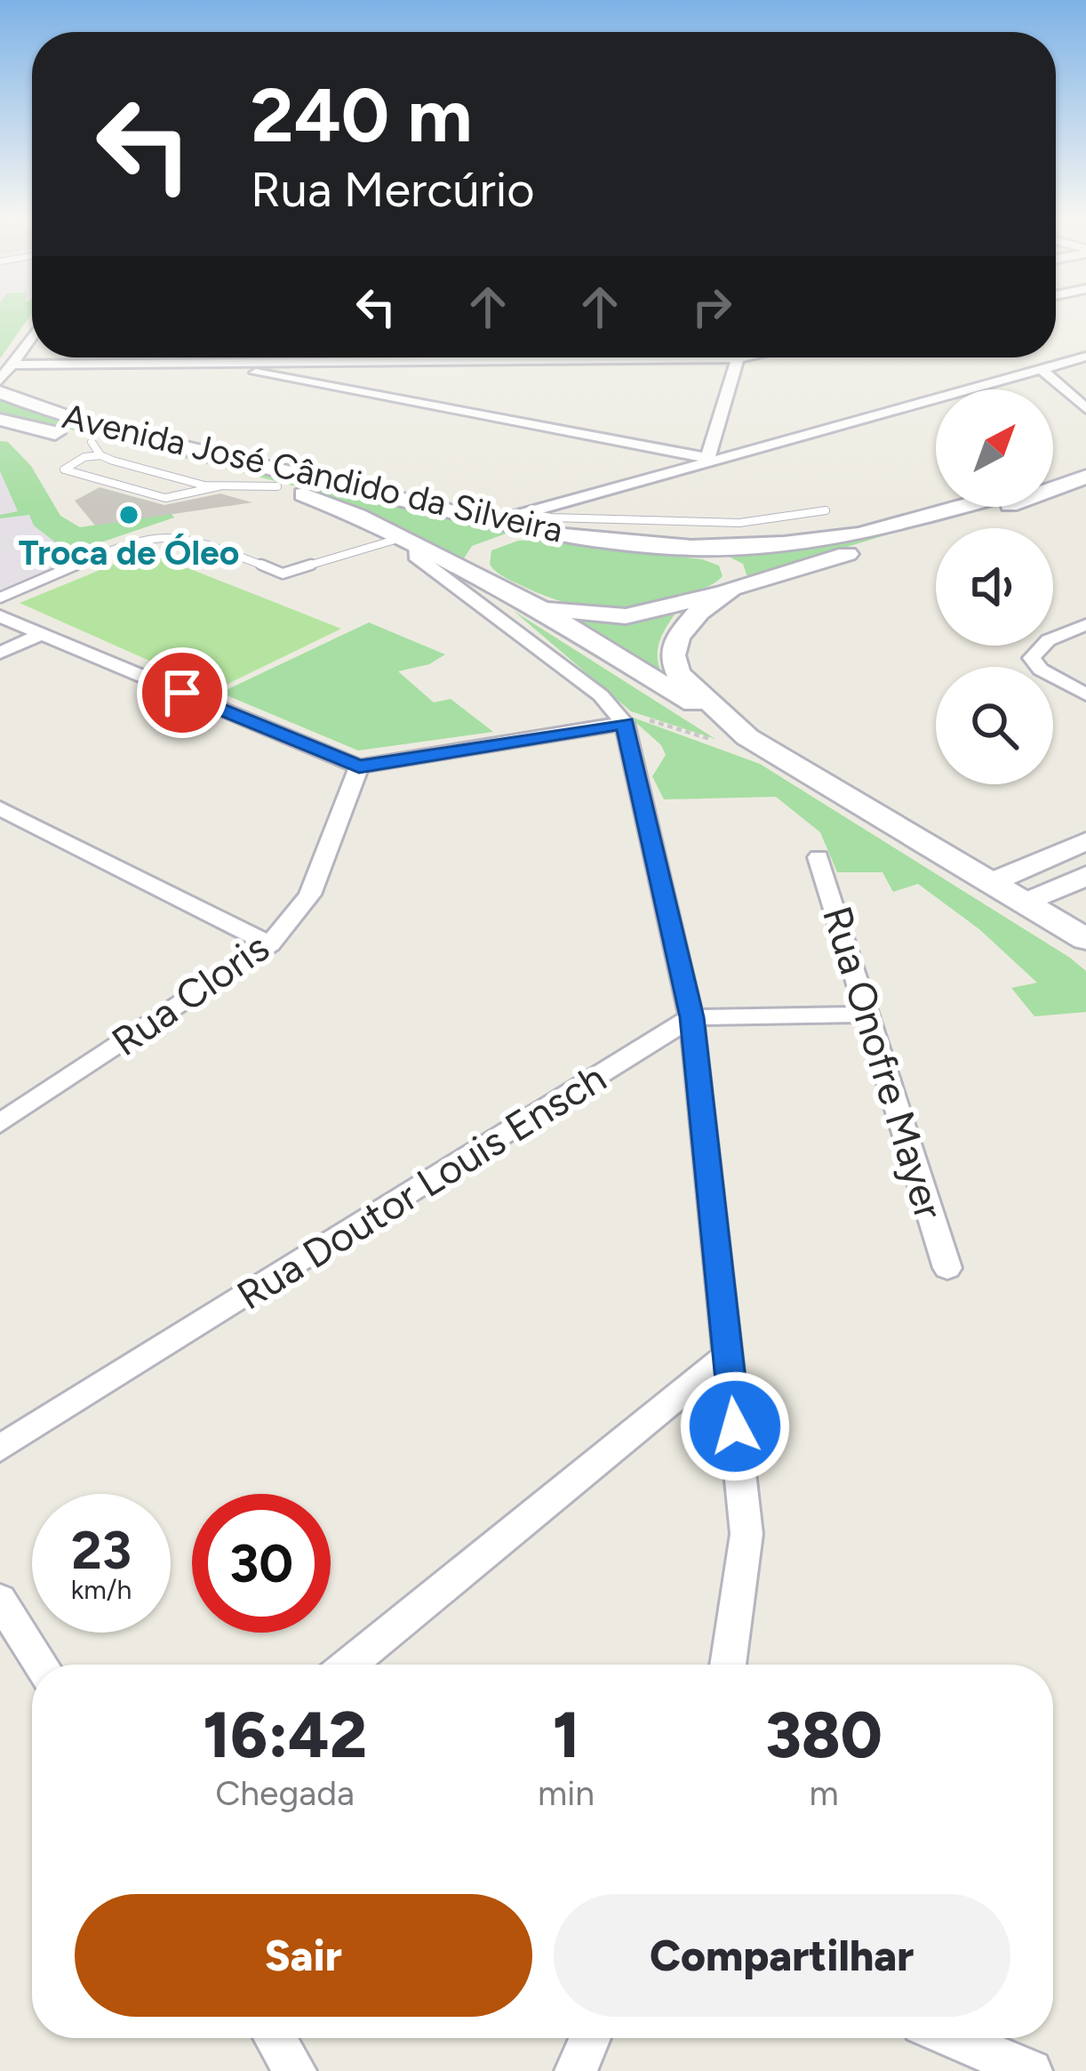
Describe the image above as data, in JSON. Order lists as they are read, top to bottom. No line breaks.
{"streets":{"main road":["Avenida José Cândido da Silveira"],"street":["Rua Cloris","Rua Onofre Mayer","Rua Doutor Louis Ensch"]},"places":["Troca de Óleo"],"north":"top right","page":{"turn":["240 m","Rua Mercúrio"],"speed":"23 km/h","limit":"30","eta":["16:42","Chegada","1","min","380","m"],"buttons":["Sair","Compartilhar"]}}
